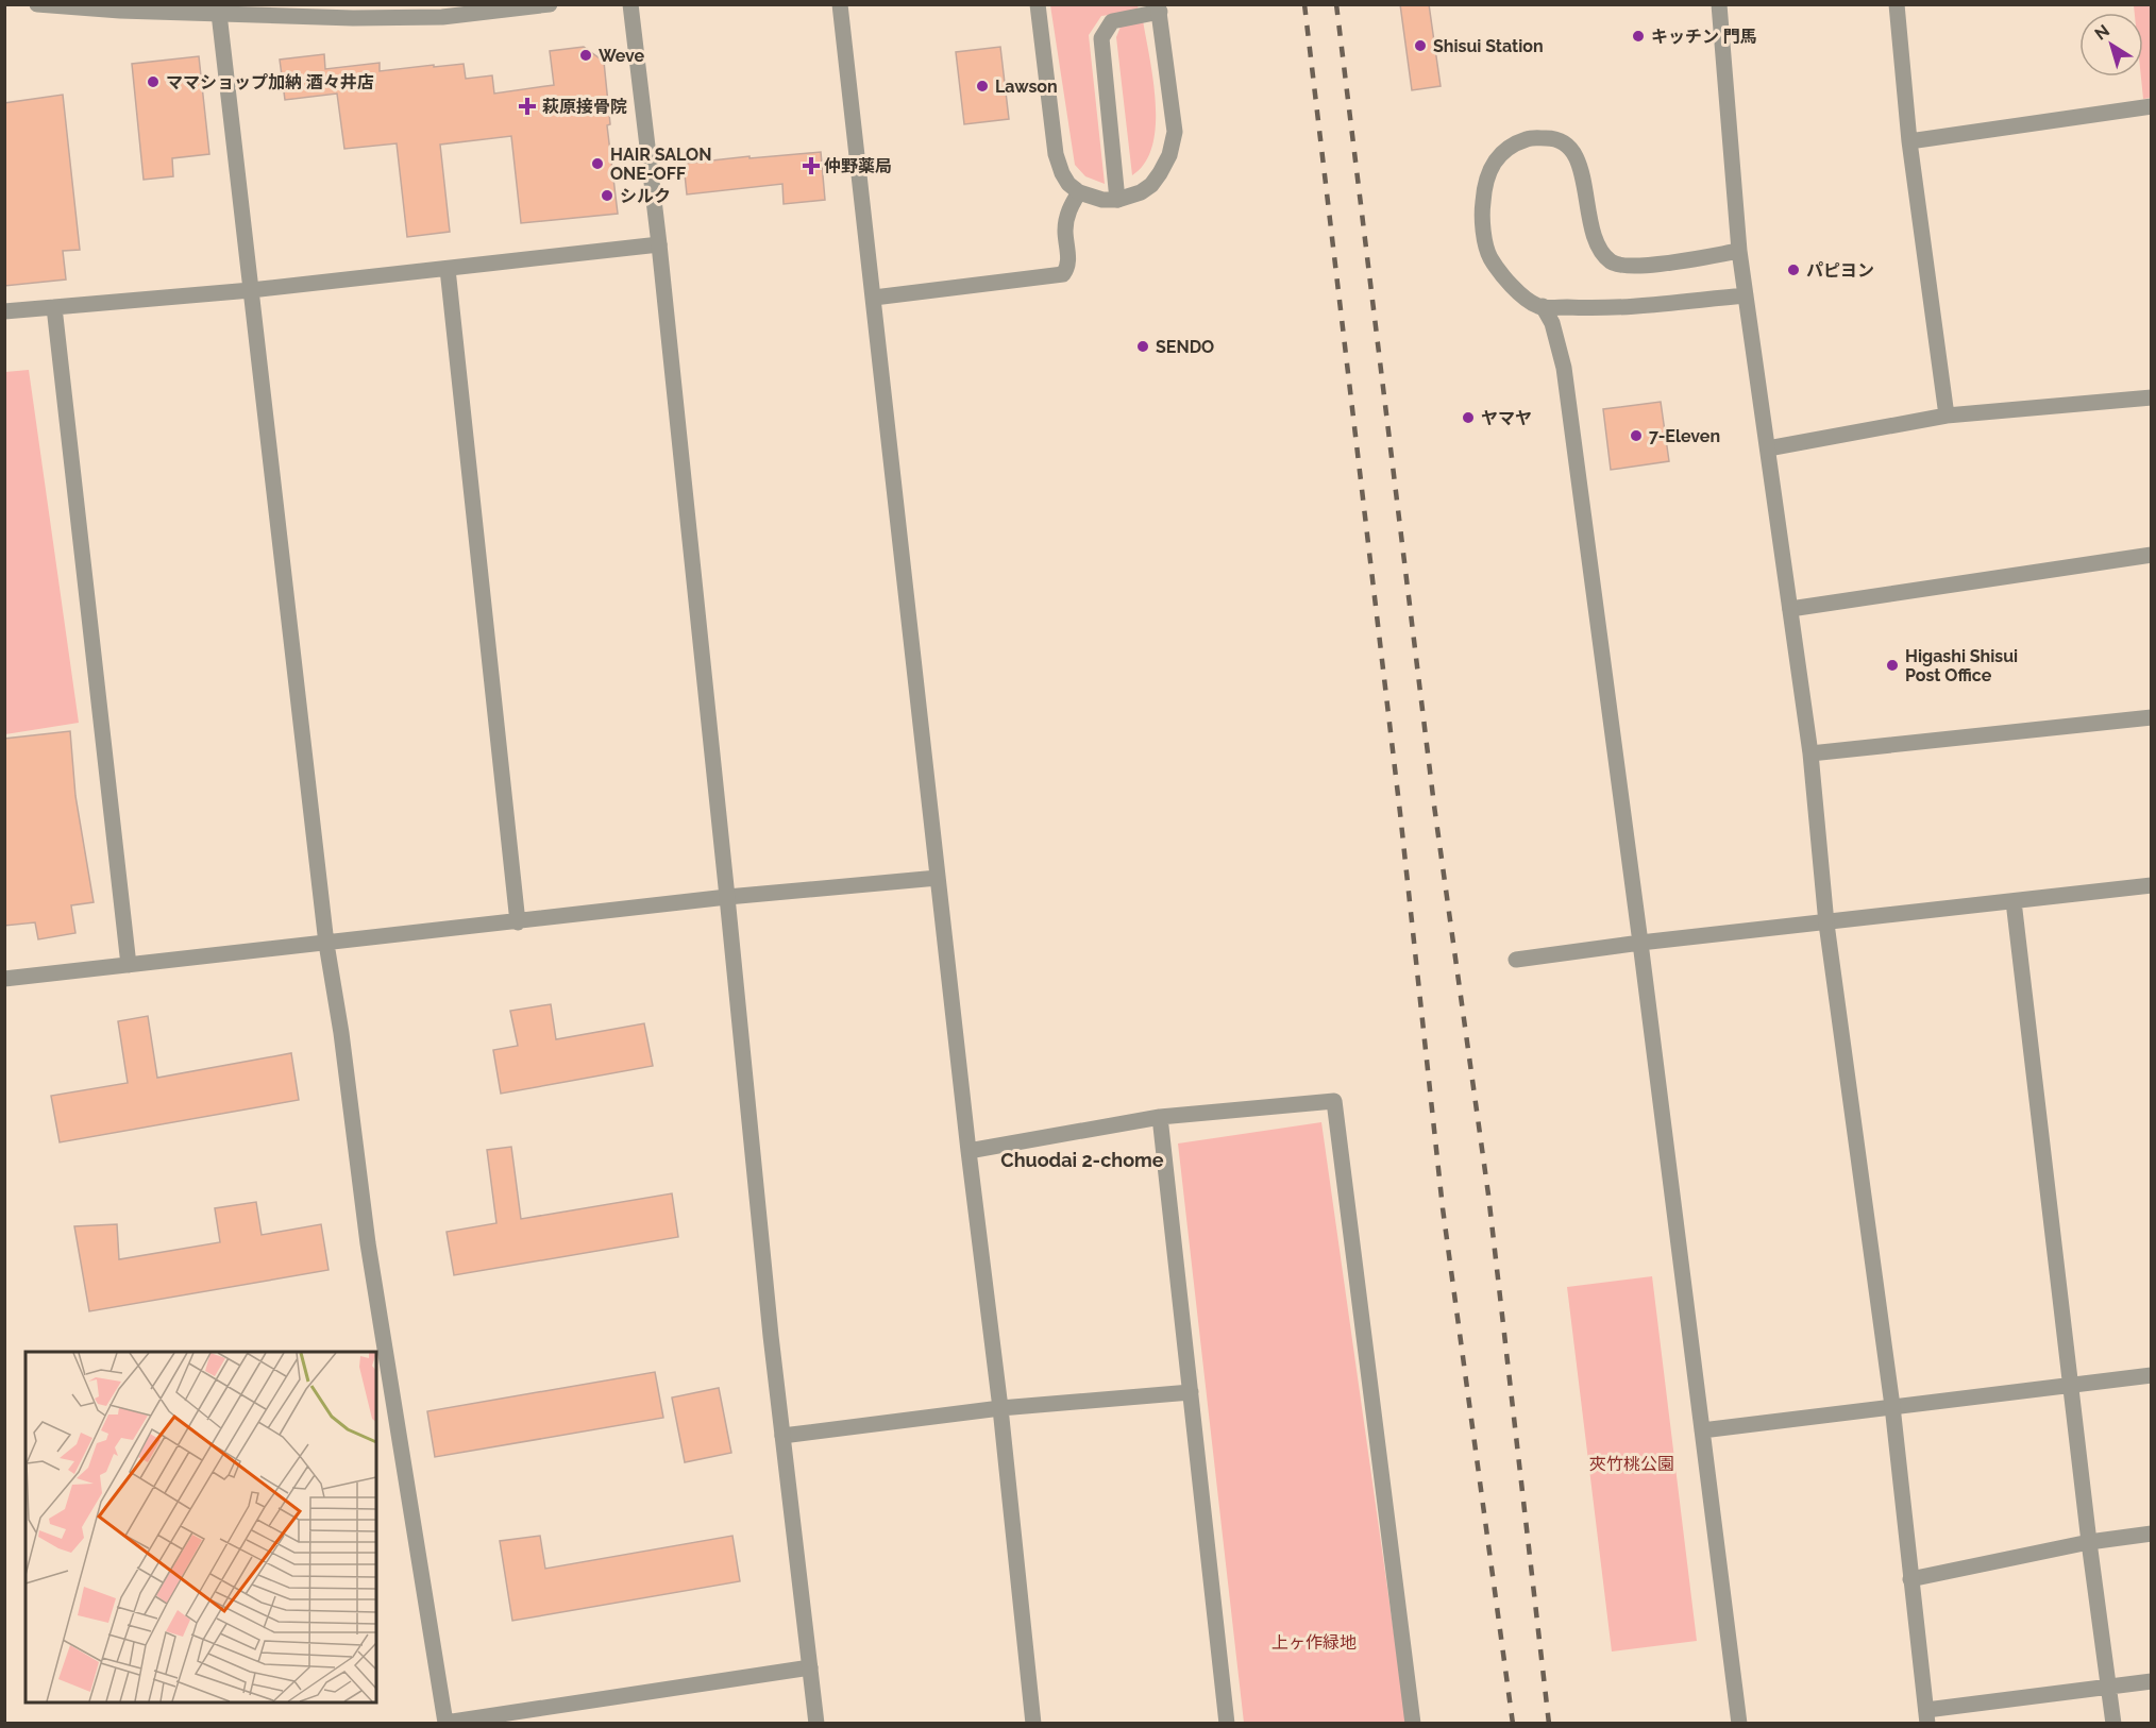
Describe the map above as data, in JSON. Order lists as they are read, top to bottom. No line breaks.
{"districts":["Chuodai 2-chome"],"parks":["夾竹桃公園","上ヶ作緑地"],"places":{"other":["キッチン 門馬","Shisui Station","Weve","ママショップ加納 酒々井店","Lawson","HAIR SALON ONE-OFF","シルク","パピヨン","SENDO","ヤマヤ","7-Eleven","Higashi Shisui Post Office"],"health":["萩原接骨院","仲野薬局"]},"north":"top left"}
